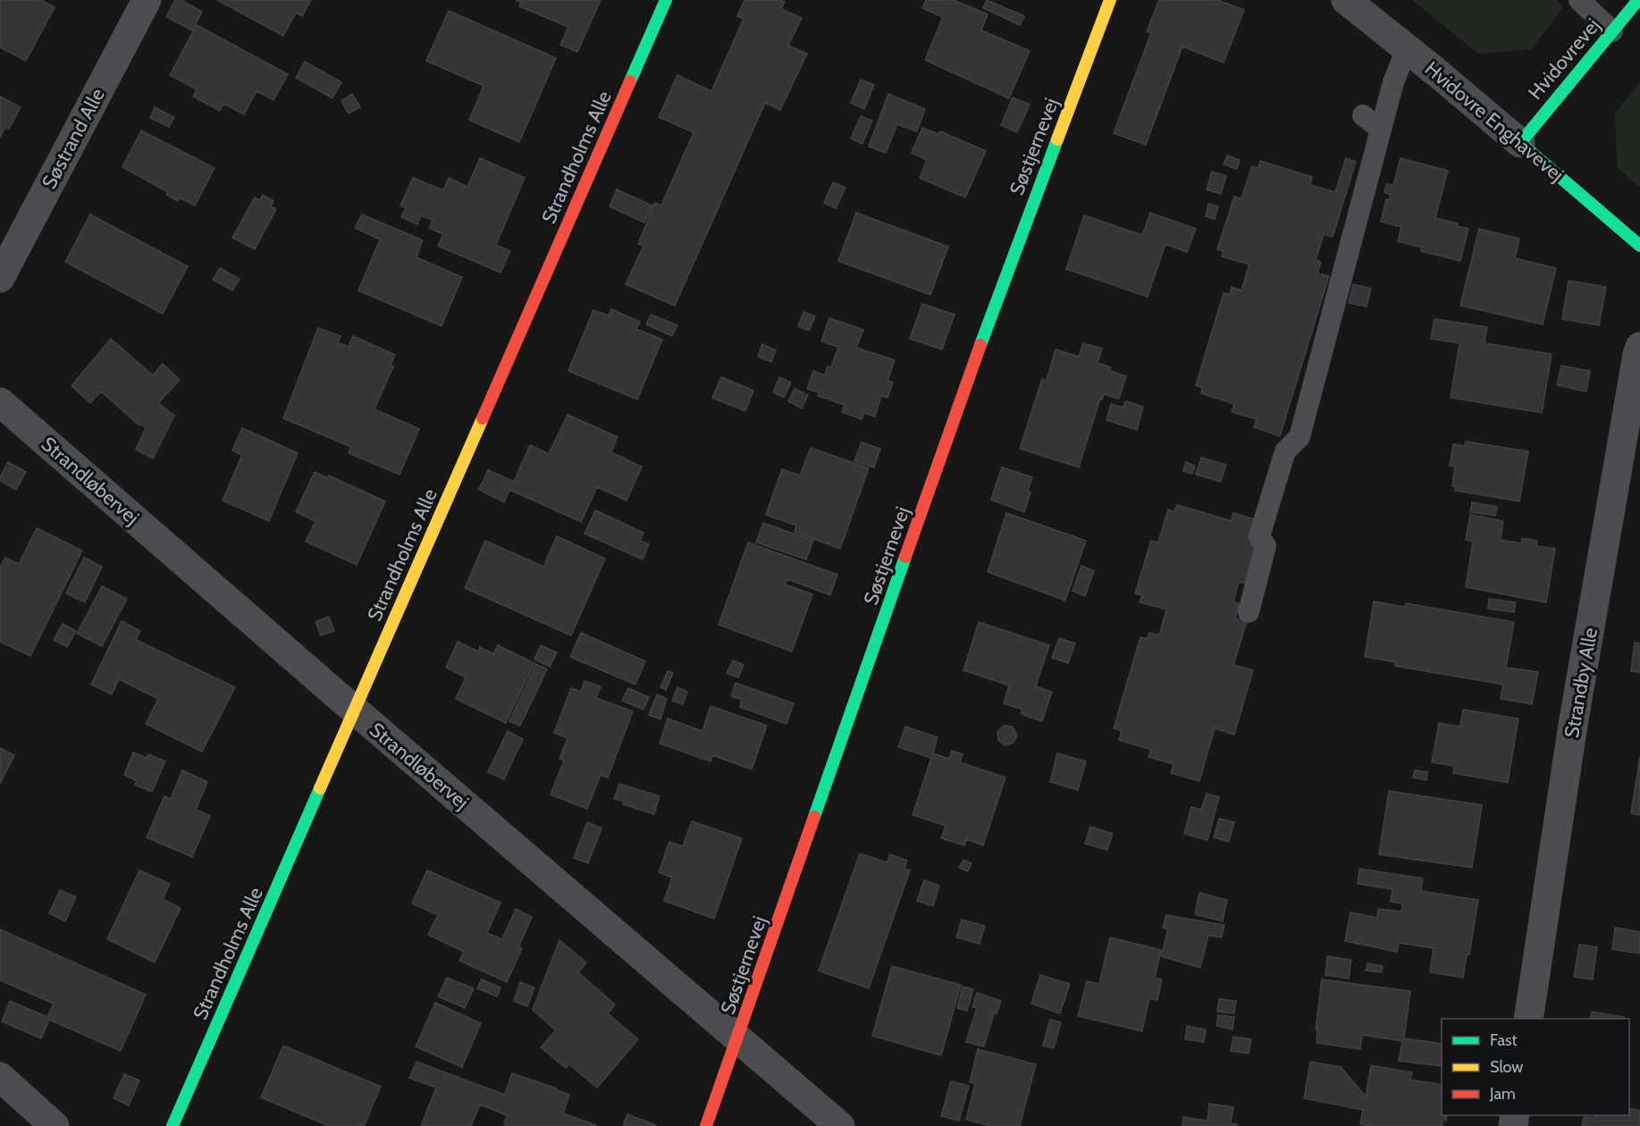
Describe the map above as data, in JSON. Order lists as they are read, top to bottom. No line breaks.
{"streets":{"street":["Hvidovrevej","Hvidovre Enghavevej","Søstrand Alle","Søstjernevej","Strandholms Alle","Strandløbervej","Strandby Alle"]},"crossings":[["Hvidovrevej","Hvidovre Enghavevej"],["Søstjernevej","Strandløbervej"],["Strandholms Alle","Strandløbervej"]],"legend":["Fast","Slow","Jam"]}
